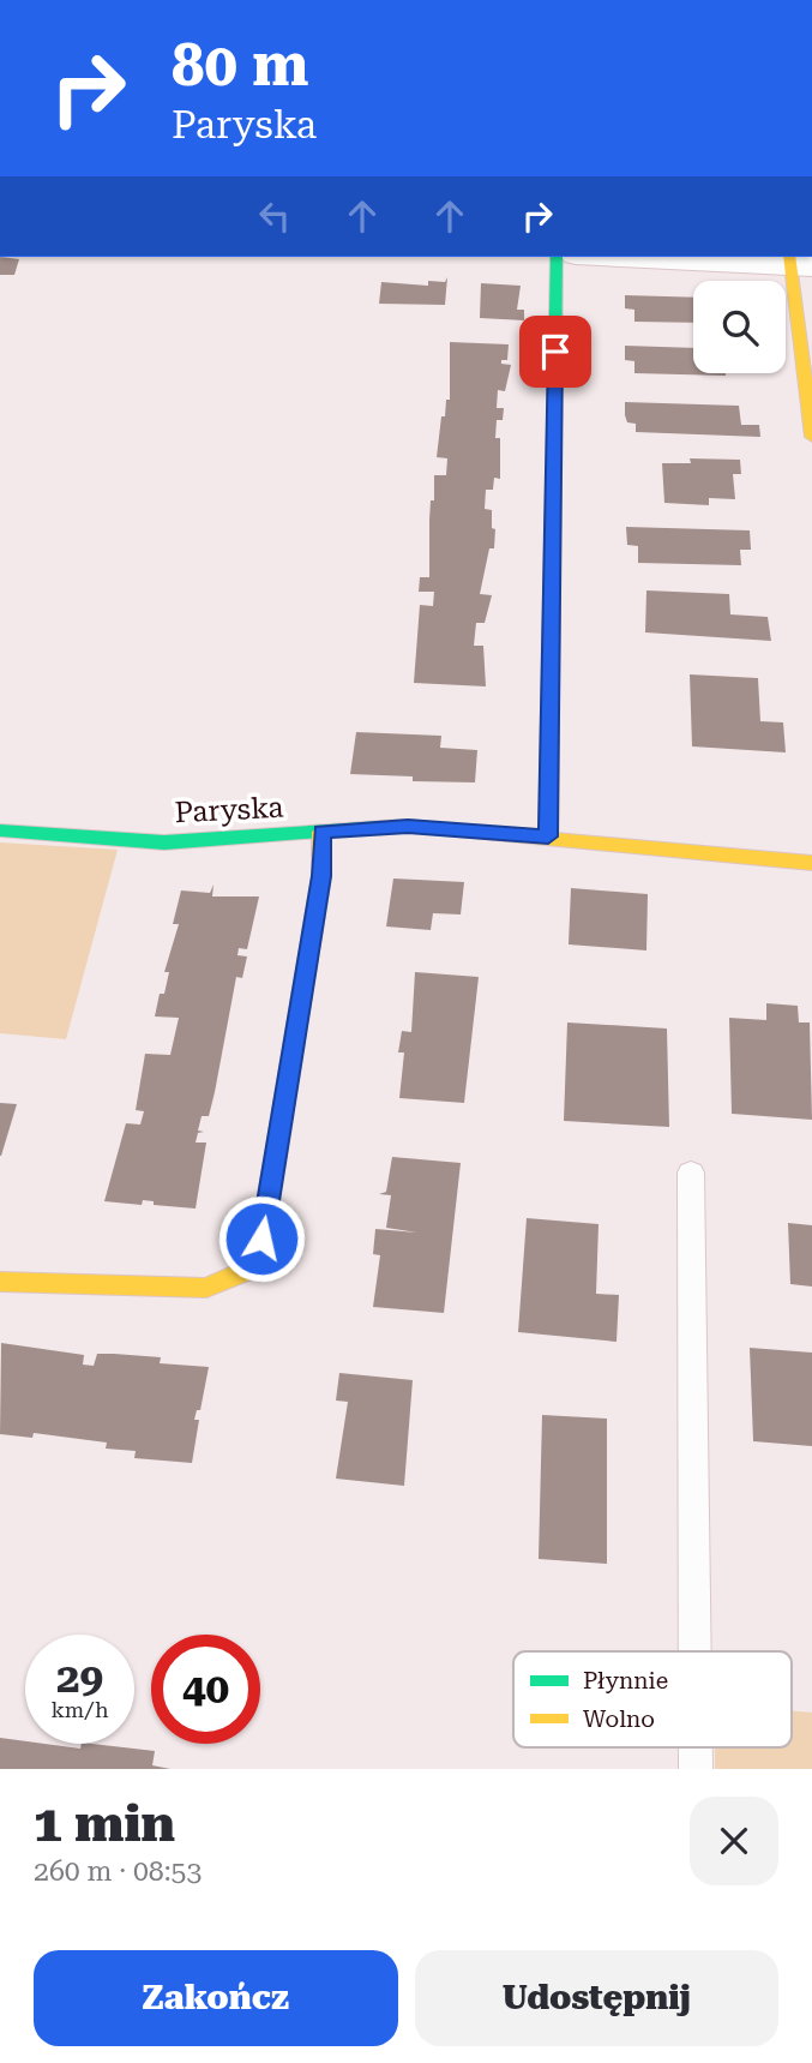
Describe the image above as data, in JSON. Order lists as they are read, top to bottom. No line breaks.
{"streets":{"street":["Paryska"]},"legend":["Płynnie","Wolno"],"page":{"turn":["80 m","Paryska"],"speed":"29 km/h","limit":"40","heading":["1 min","260 m · 08:53"],"buttons":["Zakończ","Udostępnij"]}}
